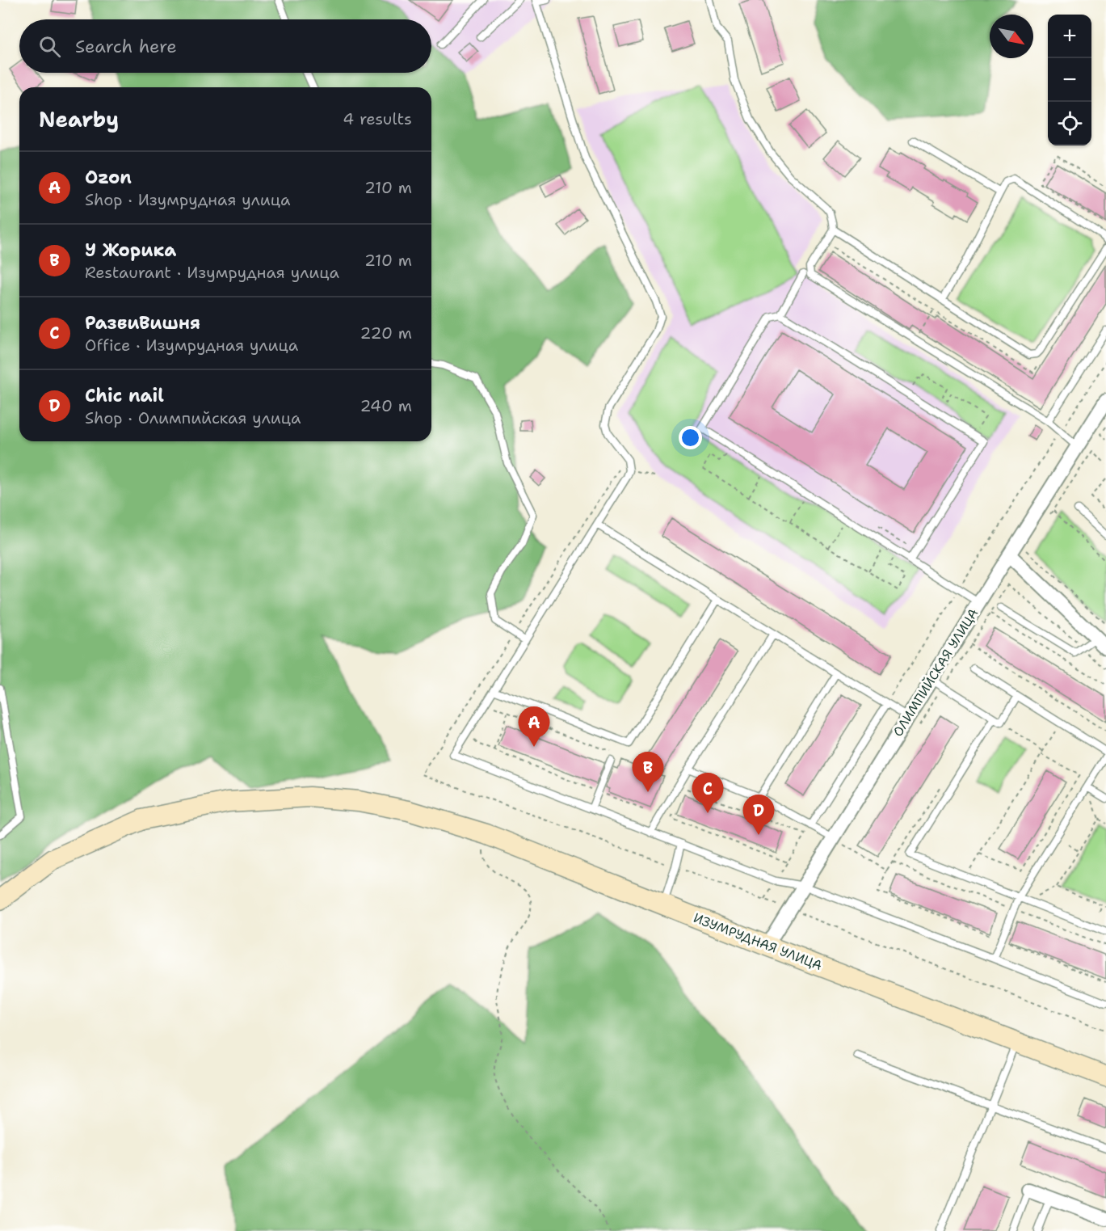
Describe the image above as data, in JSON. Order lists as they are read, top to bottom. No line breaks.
{"streets":{"street":["ОЛИМПИЙСКАЯ УЛИЦА","ИЗУМРУДНАЯ УЛИЦА"]},"crossings":[["ОЛИМПИЙСКАЯ УЛИЦА","ИЗУМРУДНАЯ УЛИЦА"]],"north":"bottom right","page":{"map_buttons":["+","−"],"search":"Search here","heading":["Nearby","4 results"],"list":[{"mark":"A","name":"Ozon","note":"Shop · Изумрудная улица","value":"210 m"},{"mark":"B","name":"У Жорика","note":"Restaurant · Изумрудная улица","value":"210 m"},{"mark":"C","name":"РазвиВишня","note":"Office · Изумрудная улица","value":"220 m"},{"mark":"D","name":"Chic nail","note":"Shop · Олимпийская улица","value":"240 m"}],"pins":["A","B","C","D"]}}
